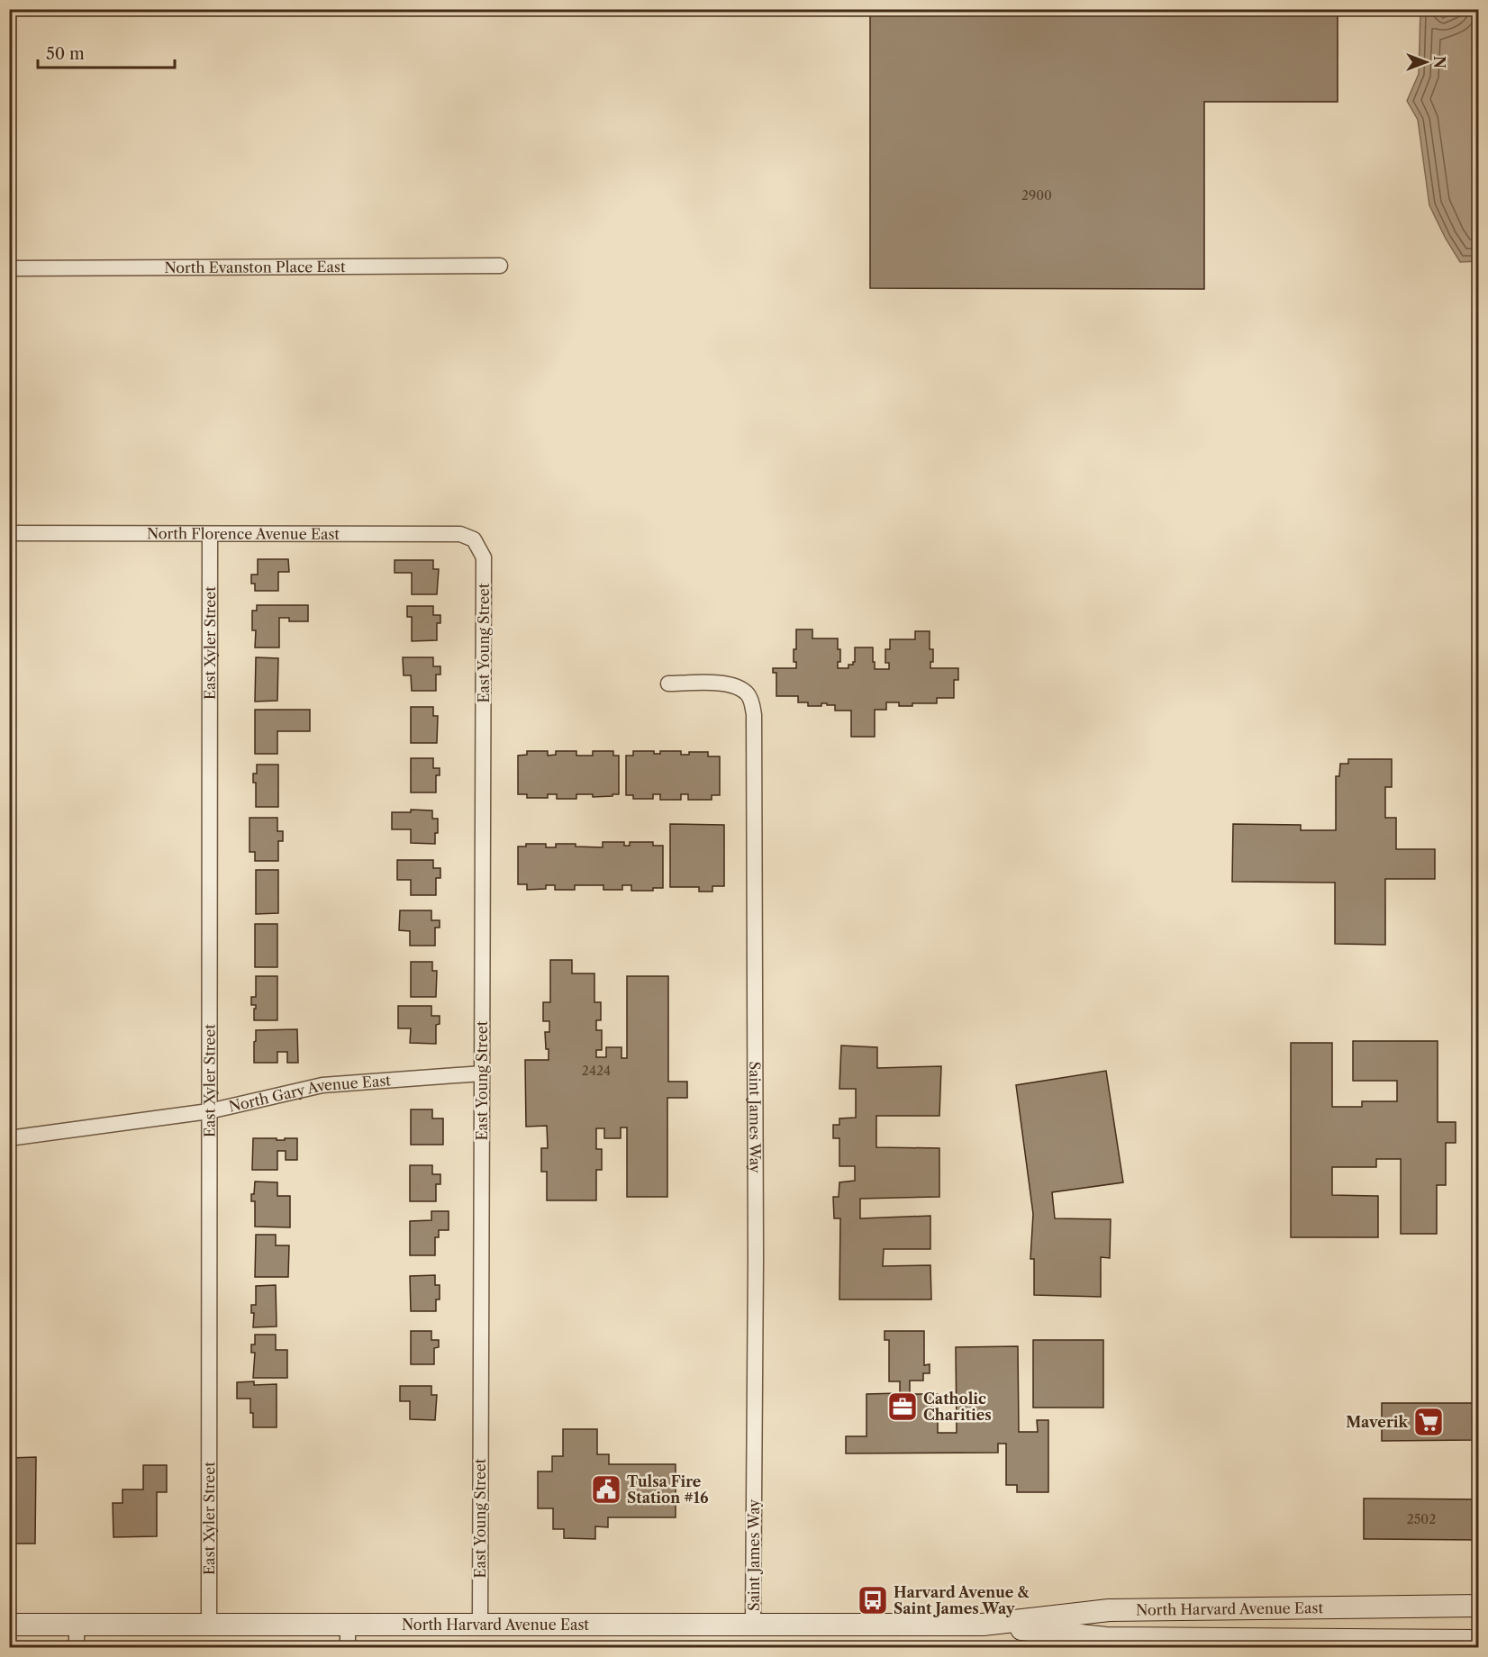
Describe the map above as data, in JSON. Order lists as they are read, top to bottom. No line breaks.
{"streets":{"main road":["North Harvard Avenue East"],"street":["North Evanston Place East","North Florence Avenue East","East Xyler Street","East Young Street","North Gary Avenue East","Saint James Way"]},"crossings":[["North Florence Avenue East","East Xyler Street"],["North Florence Avenue East","East Young Street"],["East Xyler Street","North Gary Avenue East"],["East Xyler Street","North Harvard Avenue East"],["East Young Street","North Gary Avenue East"],["East Young Street","North Harvard Avenue East"],["Saint James Way","North Harvard Avenue East"]],"places":{"office":["Catholic Charities"],"supermarket":["Maverik"],"public building":["Tulsa Fire Station #16"],"bus stop":["Harvard Avenue & Saint James Way"]},"house_numbers":["2900","2424","2502"],"scale_bar":"50 m","north":"right"}
